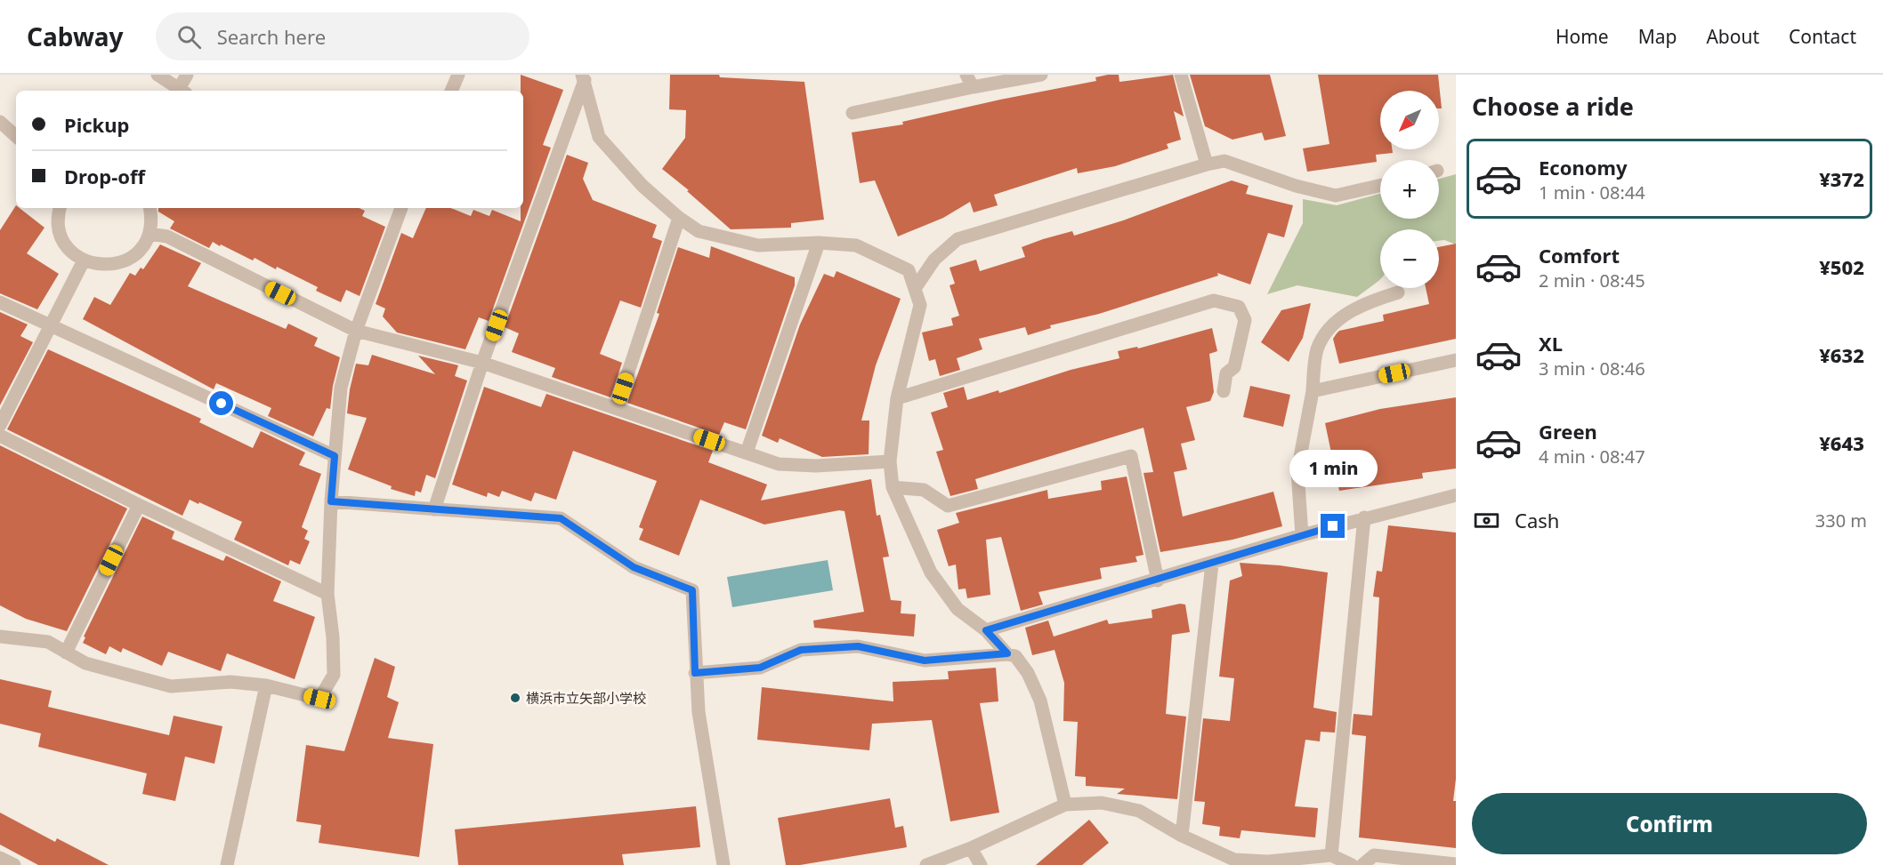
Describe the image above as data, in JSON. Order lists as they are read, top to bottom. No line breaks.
{"places":["横浜市立矢部小学校"],"north":"bottom left","page":{"header":"Cabway","search":"Search here","nav":["Home","Map","About","Contact"],"heading":"Choose a ride","map_buttons":["+","−"],"banner":["Pickup","Drop-off"],"list":[{"name":"Economy","note":"1 min · 08:44","value":"¥372"},{"name":"Comfort","note":"2 min · 08:45","value":"¥502"},{"name":"XL","note":"3 min · 08:46","value":"¥632"},{"name":"Green","note":"4 min · 08:47","value":"¥643"}],"bubble":"1 min","pay":["Cash","330 m"],"buttons":"Confirm"}}
